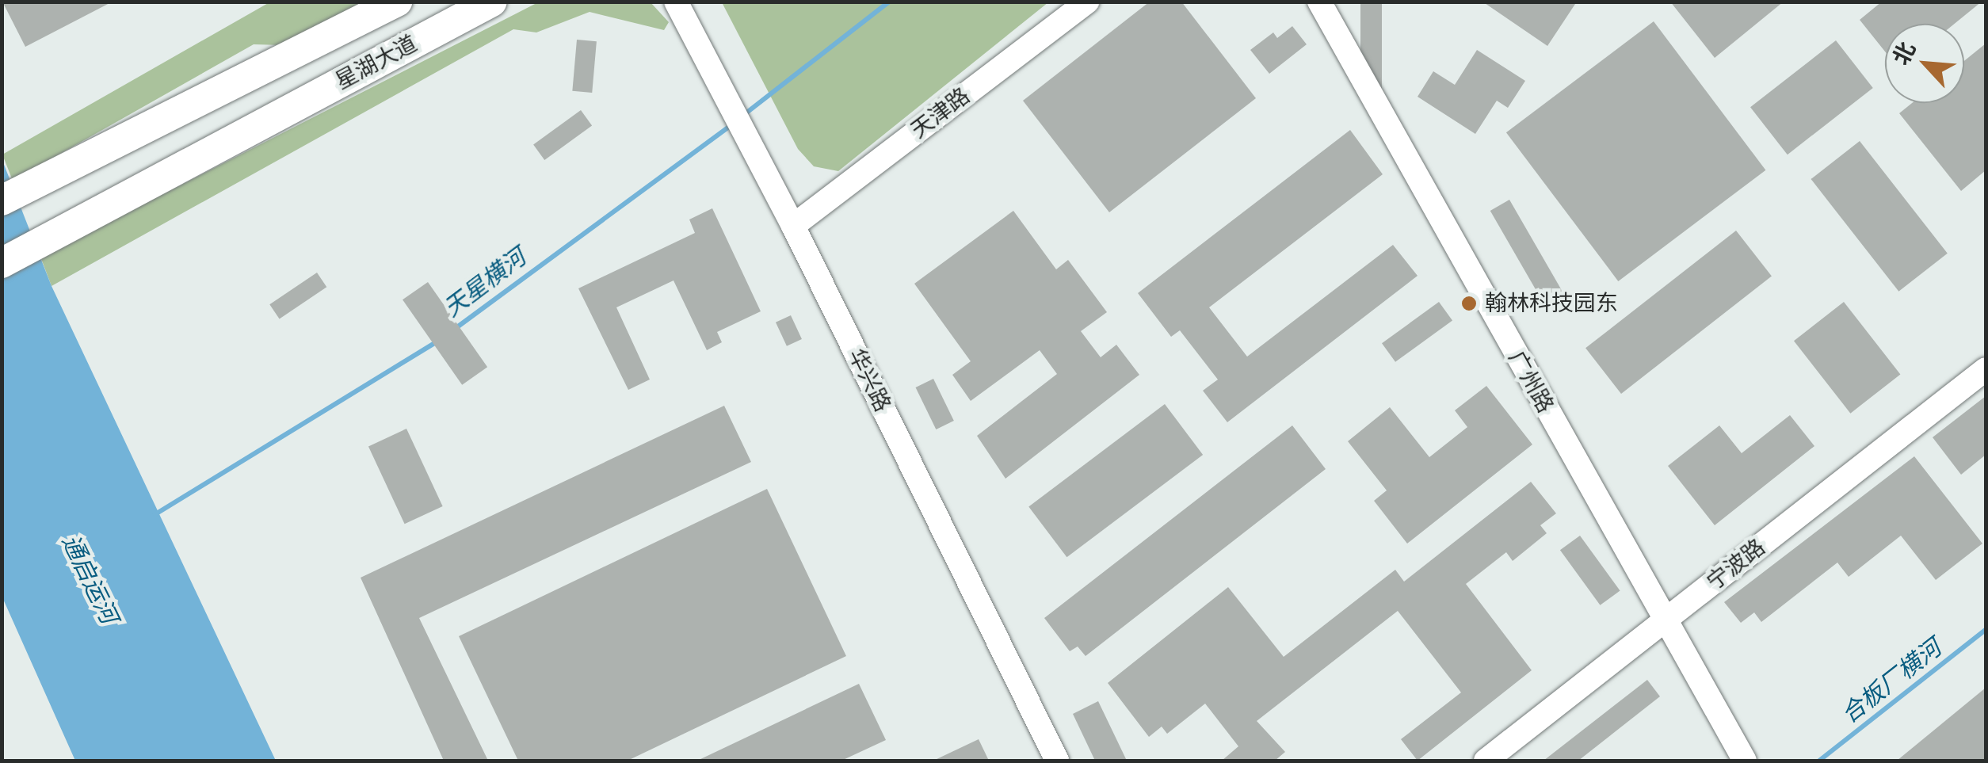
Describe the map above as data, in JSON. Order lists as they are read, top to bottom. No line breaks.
{"streets":{"main road":["星湖大道"],"street":["天津路","华兴路","广州路","宁波路"]},"crossings":[["天津路","华兴路"],["广州路","宁波路"]],"water":["天星横河","通启运河","合板厂横河"],"places":["翰林科技园东"],"north":"top left"}
